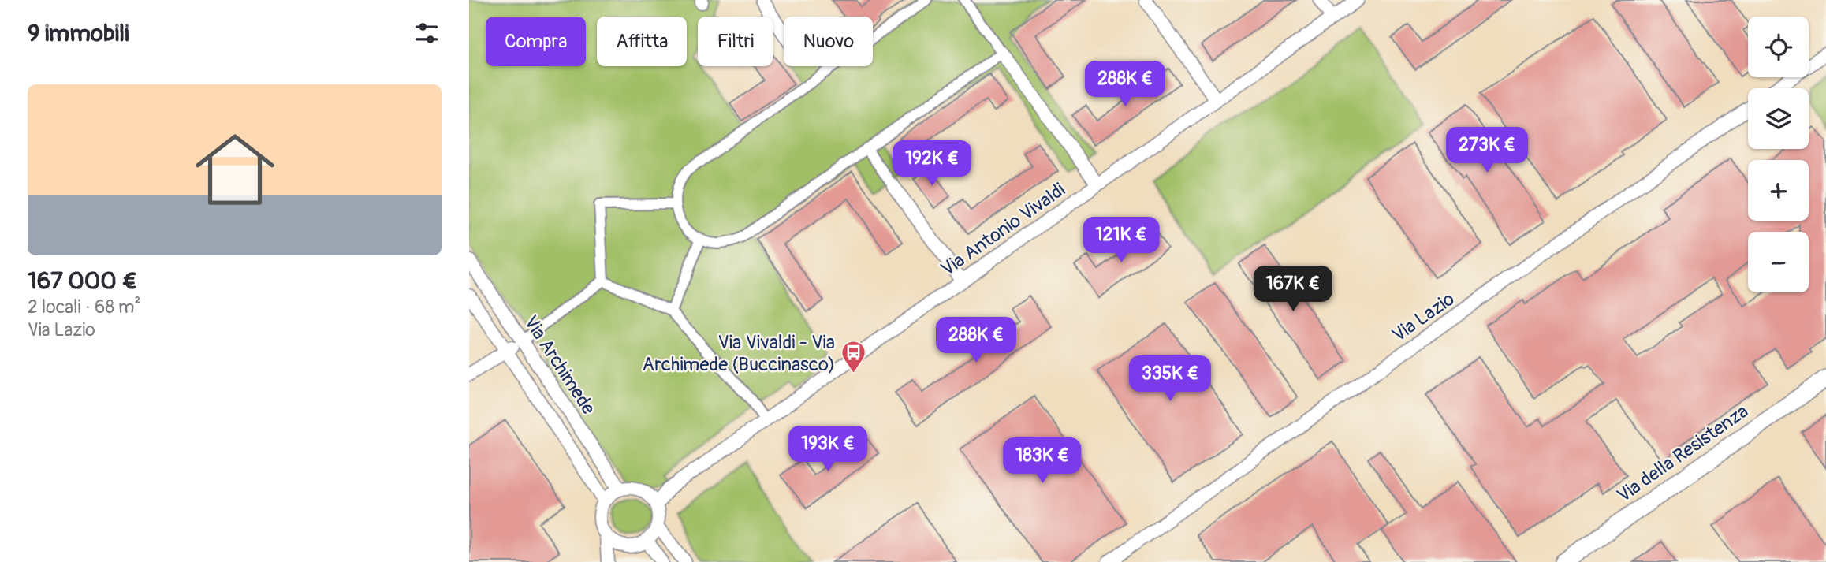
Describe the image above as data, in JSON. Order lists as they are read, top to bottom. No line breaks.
{"streets":{"street":["Via Antonio Vivaldi","Via Lazio","Via Archimede","Via della Resistenza"]},"crossings":[["Via Antonio Vivaldi","Via Archimede"]],"places":{"bus stop":["Via Vivaldi - Via Archimede (Buccinasco)"]},"page":{"heading":"9 immobili","map_buttons":["+","−"],"chip":["Compra","Affitta","Filtri","Nuovo"],"price":["288K €","273K €","192K €","121K €","167K €","288K €","335K €","193K €","183K €"],"list":[{"name":"167 000 €","note":"2 locali · 68 m² · Via Lazio"}]}}
